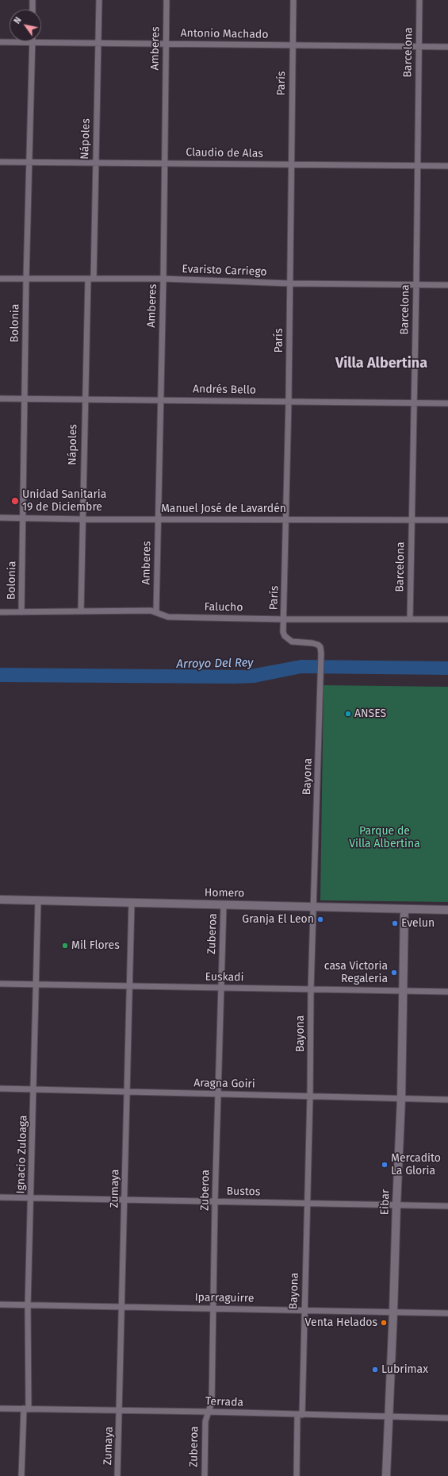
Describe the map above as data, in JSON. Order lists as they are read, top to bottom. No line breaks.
{"streets":{"street":["Antonio Machado","Amberes","Barcelona","París","Nápoles","Claudio de Alas","Evaristo Carriego","Bolonia","Andrés Bello","Manuel José de Lavardén","Falucho","Bayona","Homero","Zuberoa","Euskadi","Aragna Goiri","Ignacio Zuloaga","Zumaya","Bustos","Eibar","Iparraguirre","Terrada"]},"crossings":[["Antonio Machado","Amberes"],["Antonio Machado","Barcelona"],["Antonio Machado","París"],["Antonio Machado","Nápoles"],["Antonio Machado","Bolonia"],["Amberes","Claudio de Alas"],["Amberes","Evaristo Carriego"],["Amberes","Andrés Bello"],["Amberes","Manuel José de Lavardén"],["Amberes","Falucho"],["Barcelona","Claudio de Alas"],["Barcelona","Evaristo Carriego"],["Barcelona","Andrés Bello"],["Barcelona","Manuel José de Lavardén"],["Barcelona","Falucho"],["París","Claudio de Alas"],["París","Evaristo Carriego"],["París","Andrés Bello"],["París","Manuel José de Lavardén"],["París","Falucho"],["París","Bayona"],["Nápoles","Claudio de Alas"],["Nápoles","Evaristo Carriego"],["Nápoles","Andrés Bello"],["Nápoles","Manuel José de Lavardén"],["Nápoles","Falucho"],["Claudio de Alas","Bolonia"],["Evaristo Carriego","Bolonia"],["Bolonia","Andrés Bello"],["Bolonia","Manuel José de Lavardén"],["Bolonia","Falucho"],["Bayona","Homero"],["Bayona","Euskadi"],["Bayona","Aragna Goiri"],["Bayona","Bustos"],["Bayona","Iparraguirre"],["Bayona","Terrada"],["Homero","Zuberoa"],["Homero","Ignacio Zuloaga"],["Homero","Zumaya"],["Homero","Eibar"],["Zuberoa","Euskadi"],["Zuberoa","Aragna Goiri"],["Zuberoa","Bustos"],["Zuberoa","Iparraguirre"],["Zuberoa","Terrada"],["Euskadi","Ignacio Zuloaga"],["Euskadi","Zumaya"],["Euskadi","Eibar"],["Aragna Goiri","Ignacio Zuloaga"],["Aragna Goiri","Zumaya"],["Aragna Goiri","Eibar"],["Ignacio Zuloaga","Bustos"],["Ignacio Zuloaga","Iparraguirre"],["Ignacio Zuloaga","Terrada"],["Zumaya","Bustos"],["Zumaya","Iparraguirre"],["Zumaya","Terrada"],["Bustos","Eibar"],["Eibar","Iparraguirre"],["Eibar","Terrada"]],"districts":["Villa Albertina"],"water":["Arroyo Del Rey"],"parks":["Parque de Villa Albertina"],"places":["Unidad Sanitaria 19 de Diciembre","ANSES","Granja El Leon","Evelun","Mil Flores","casa Victoria Regaleria","Mercadito La Gloria","Venta Helados","Lubrimax"],"north":"top left"}
